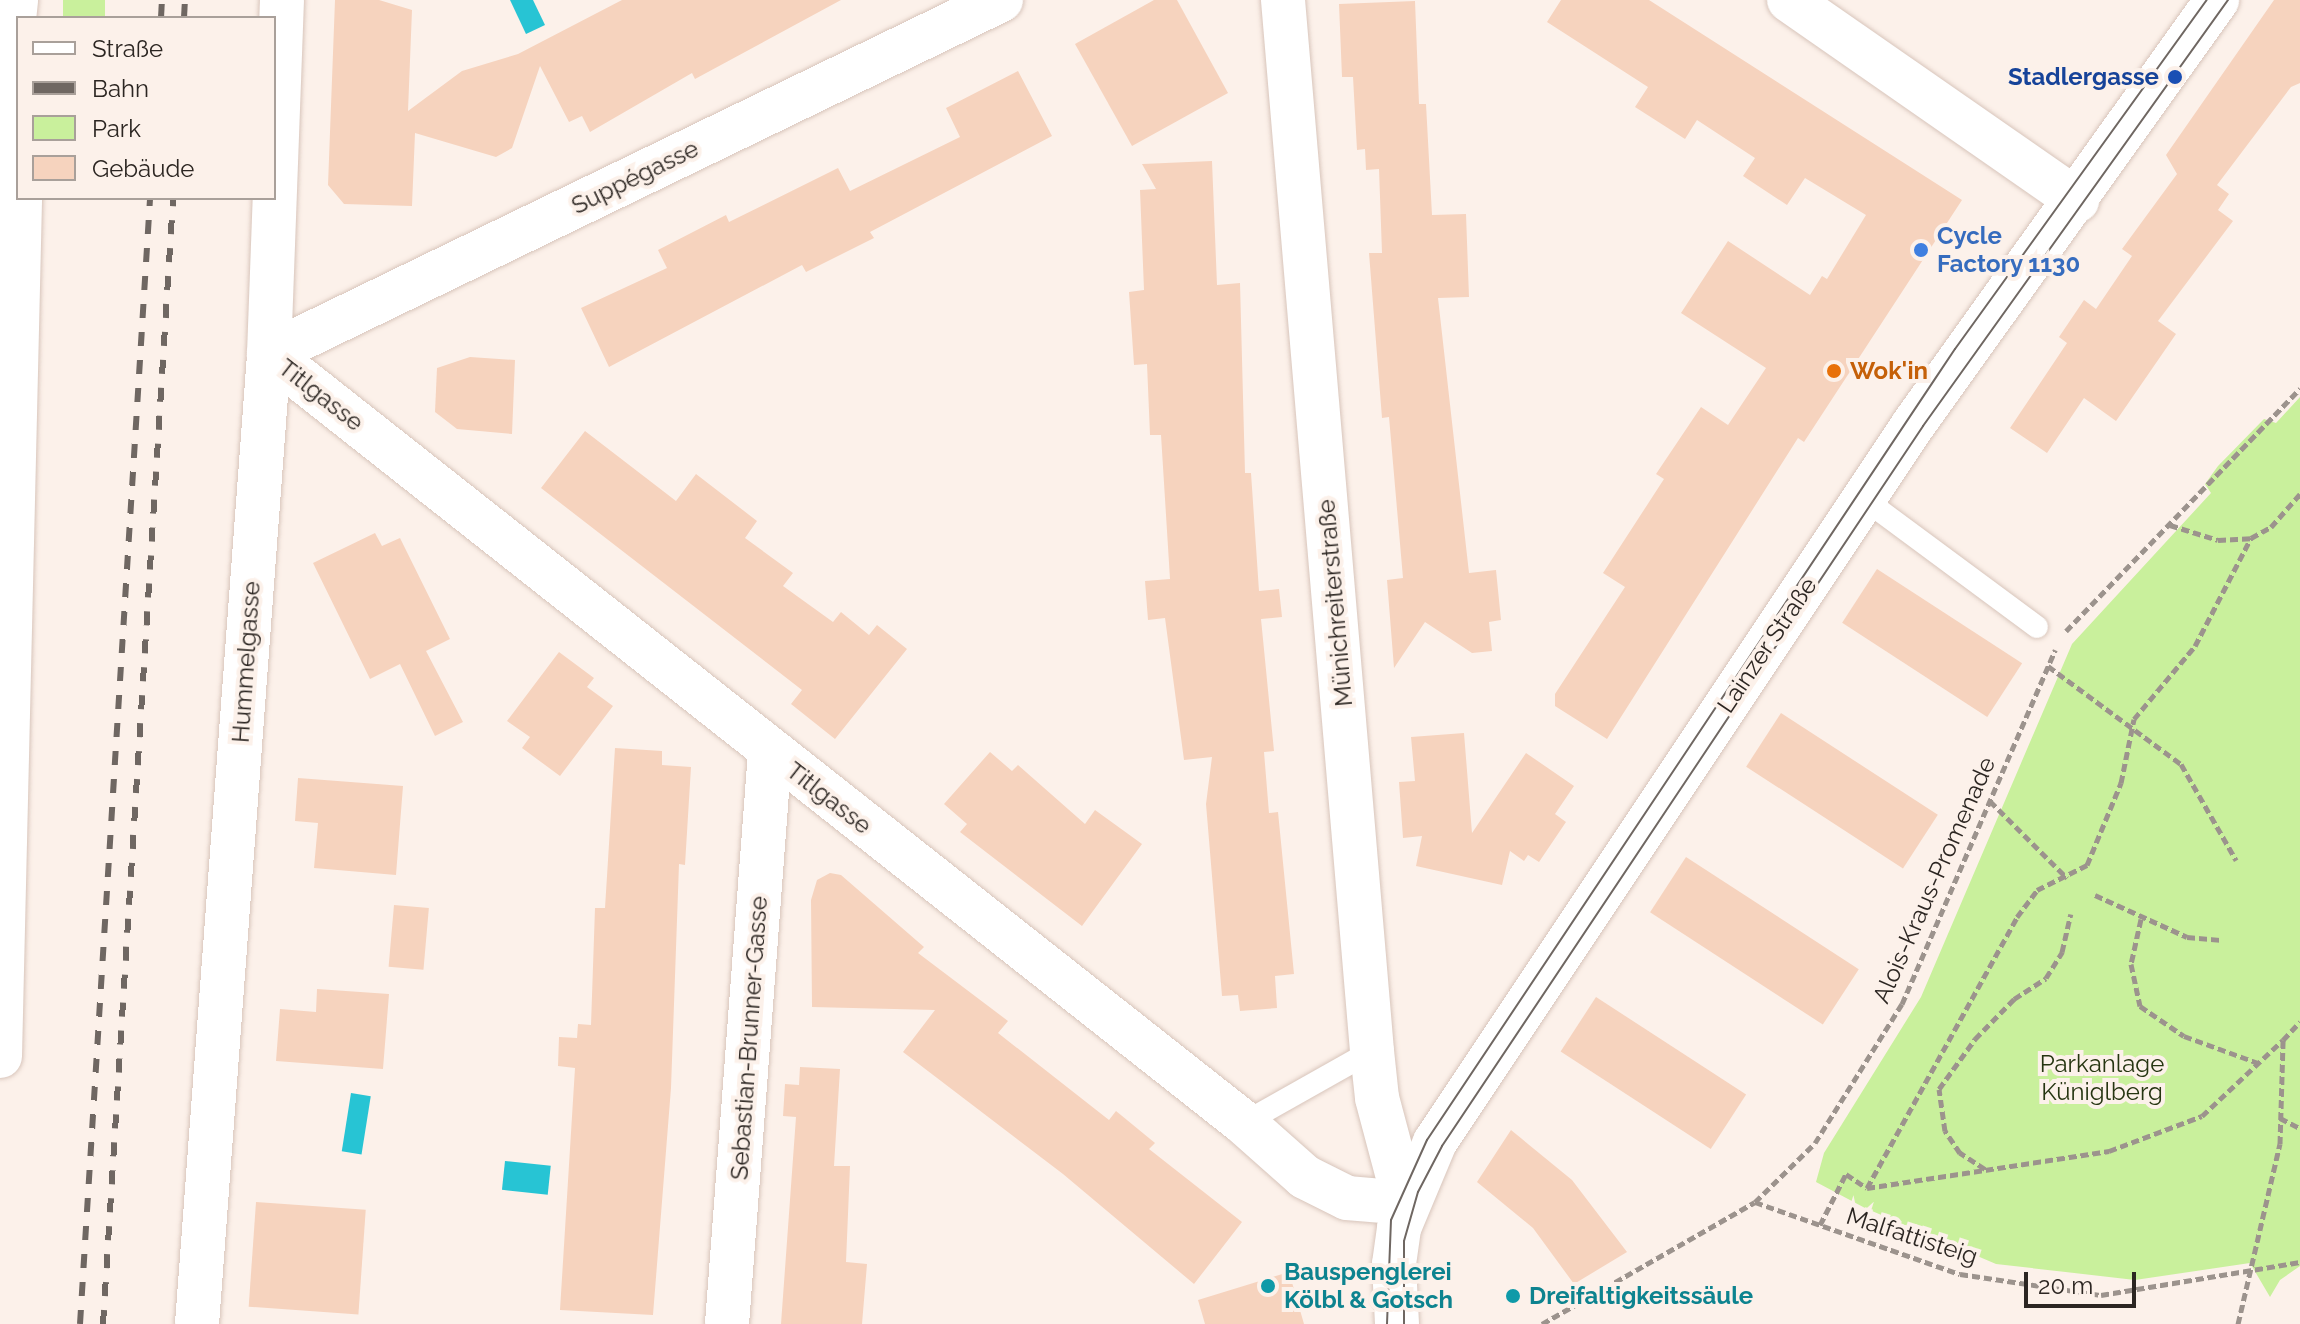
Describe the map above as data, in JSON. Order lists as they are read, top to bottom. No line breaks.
{"streets":{"street":["Suppégasse","Titlgasse","Münichreiterstraße","Lainzer Straße","Hummelgasse","Sebastian-Brunner-Gasse"],"path":["Alois-Kraus-Promenade","Malfattisteig"]},"crossings":[["Suppégasse","Titlgasse"],["Suppégasse","Hummelgasse"],["Titlgasse","Münichreiterstraße"],["Titlgasse","Lainzer Straße"],["Titlgasse","Hummelgasse"],["Titlgasse","Sebastian-Brunner-Gasse"],["Münichreiterstraße","Lainzer Straße"],["Alois-Kraus-Promenade","Malfattisteig"]],"parks":["Parkanlage Küniglberg"],"places":["Stadlergasse","Cycle Factory 1130","Wok'in","Bauspenglerei Kölbl & Gotsch","Dreifaltigkeitssäule"],"legend":["Straße","Bahn","Park","Gebäude"],"scale_bar":"20 m"}
